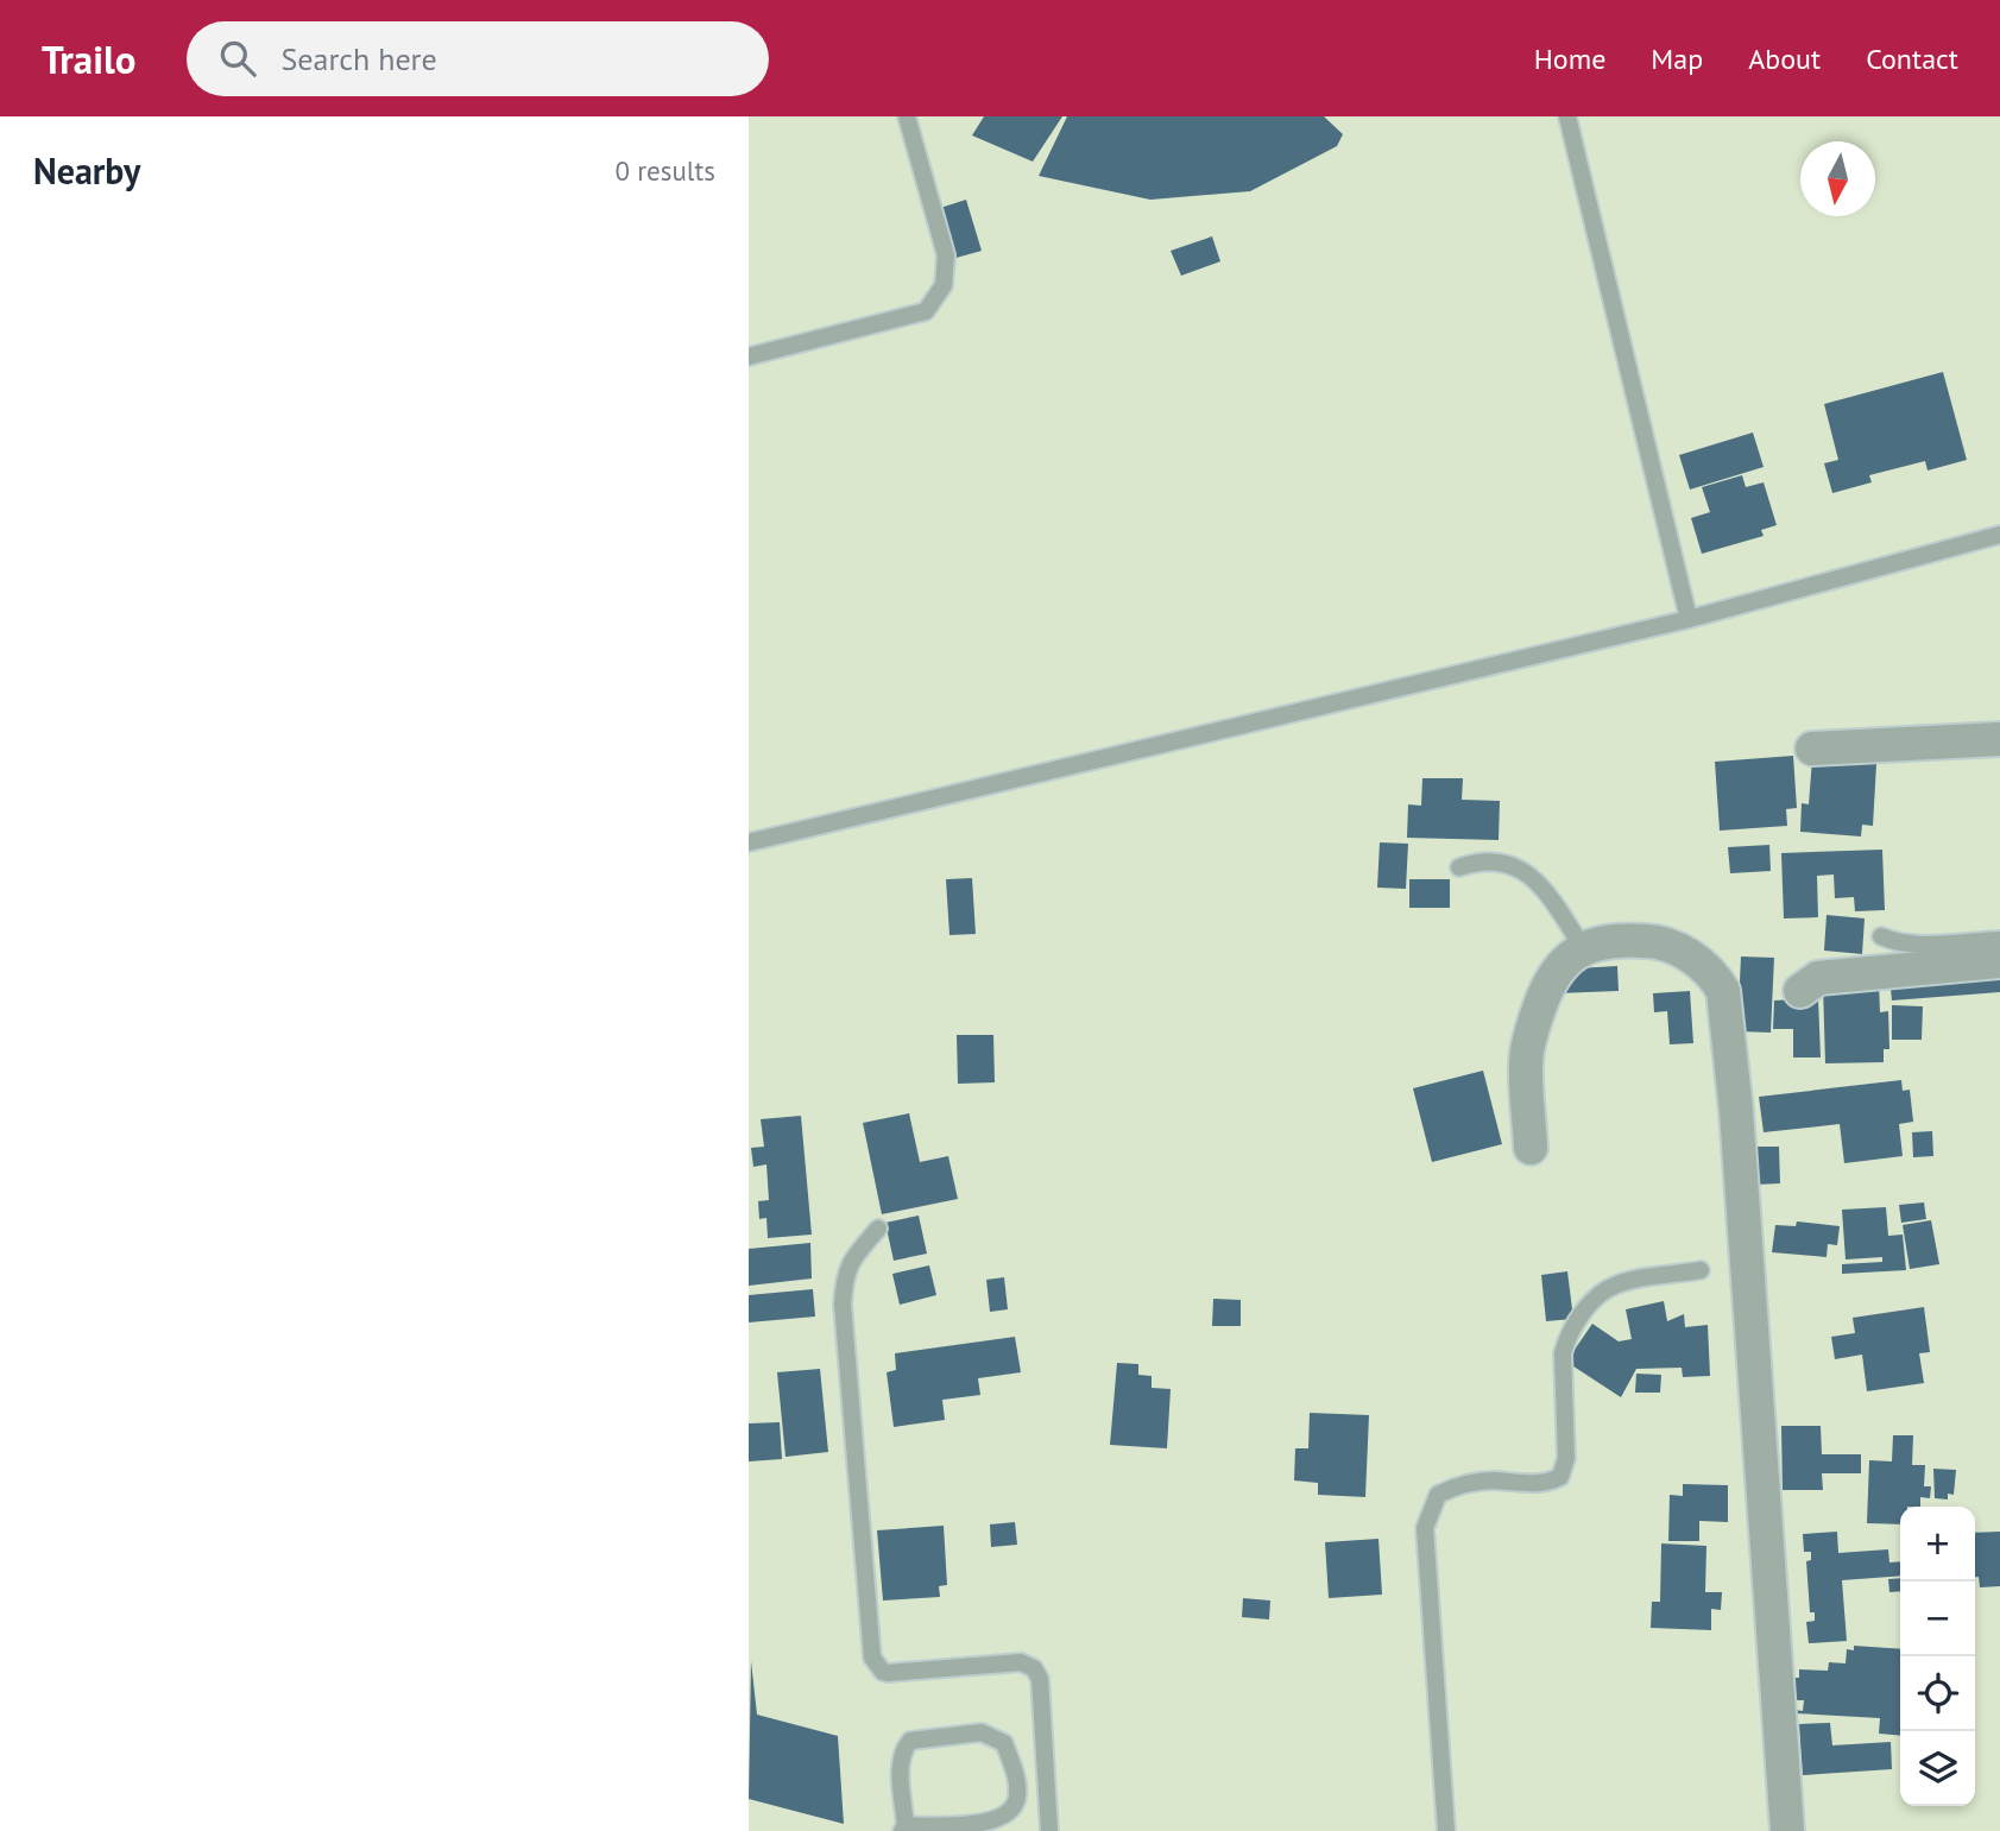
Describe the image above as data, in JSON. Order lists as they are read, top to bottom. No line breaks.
{"north":"bottom","page":{"header":"Trailo","search":"Search here","nav":["Home","Map","About","Contact"],"heading":["Nearby","0 results"],"map_buttons":["+","−"]}}
